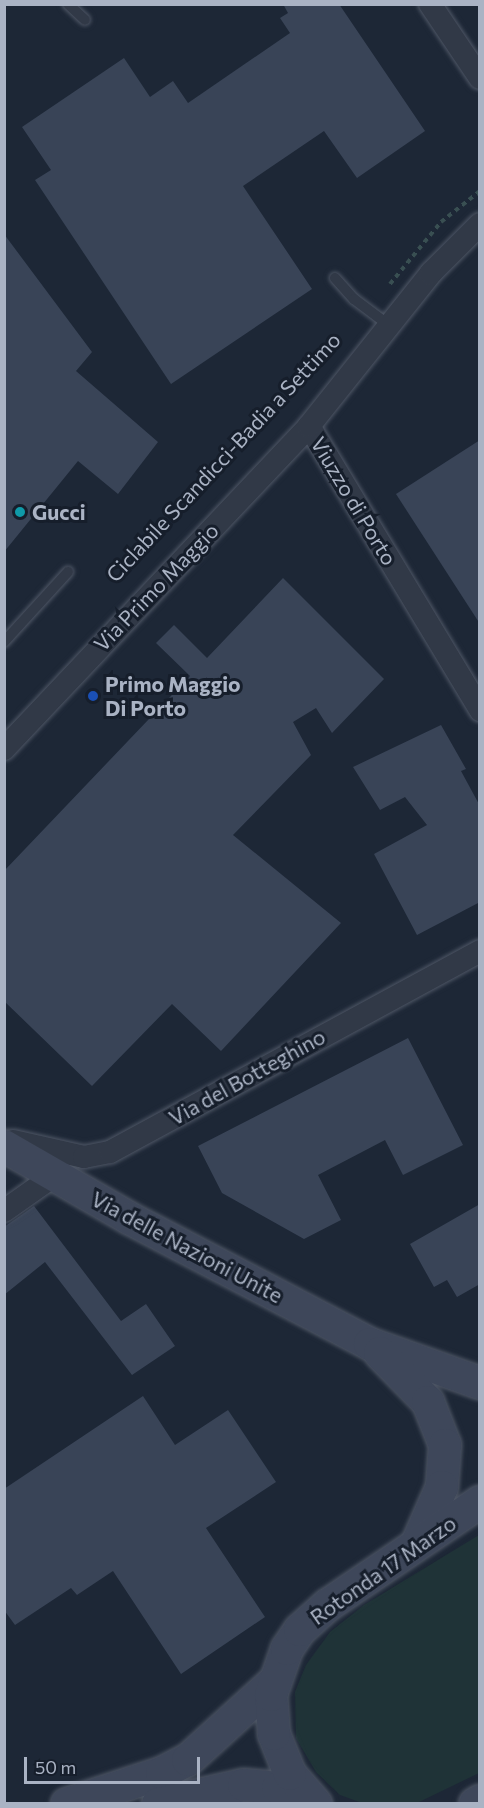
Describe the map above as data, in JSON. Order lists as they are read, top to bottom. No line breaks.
{"streets":{"main road":["Via delle Nazioni Unite","Rotonda 17 Marzo"],"street":["Viuzzo di Porto","Via Primo Maggio","Via del Botteghino"]},"crossings":[["Viuzzo di Porto","Via Primo Maggio"],["Via delle Nazioni Unite","Rotonda 17 Marzo"]],"places":["Gucci","Primo Maggio Di Porto"],"scale_bar":"50 m"}
